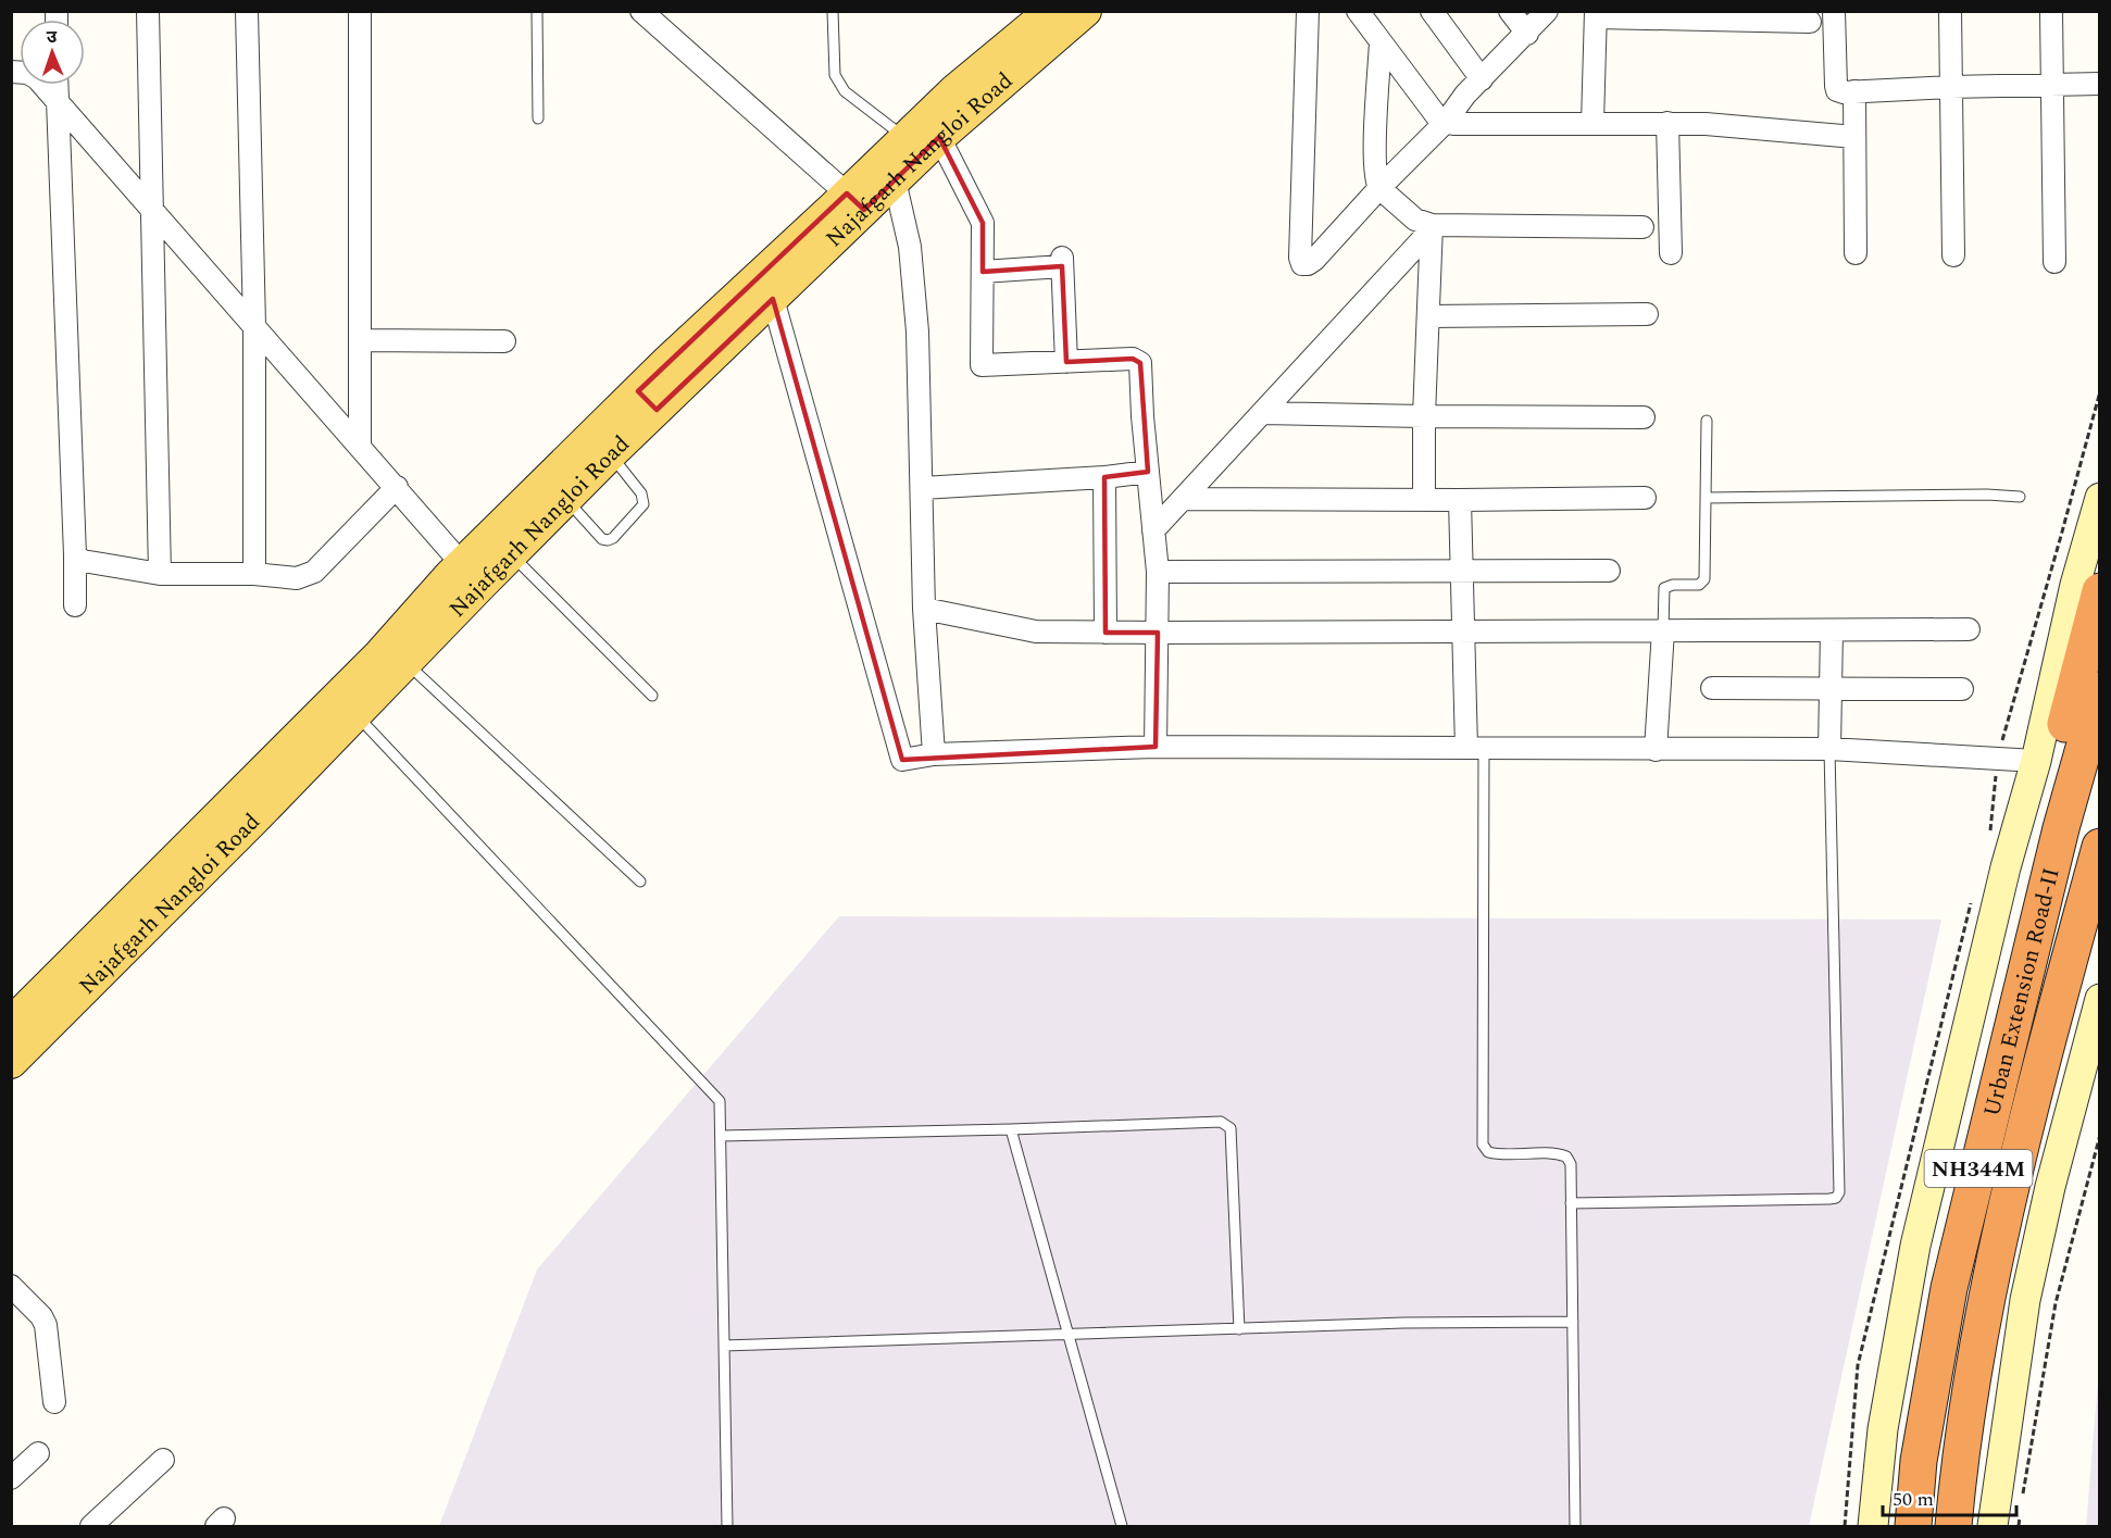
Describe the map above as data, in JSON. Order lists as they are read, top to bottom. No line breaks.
{"streets":{"highway":["Urban Extension Road-II","NH344M"],"main road":["Najafgarh Nangloi Road"]},"scale_bar":"50 m","north":"top"}
